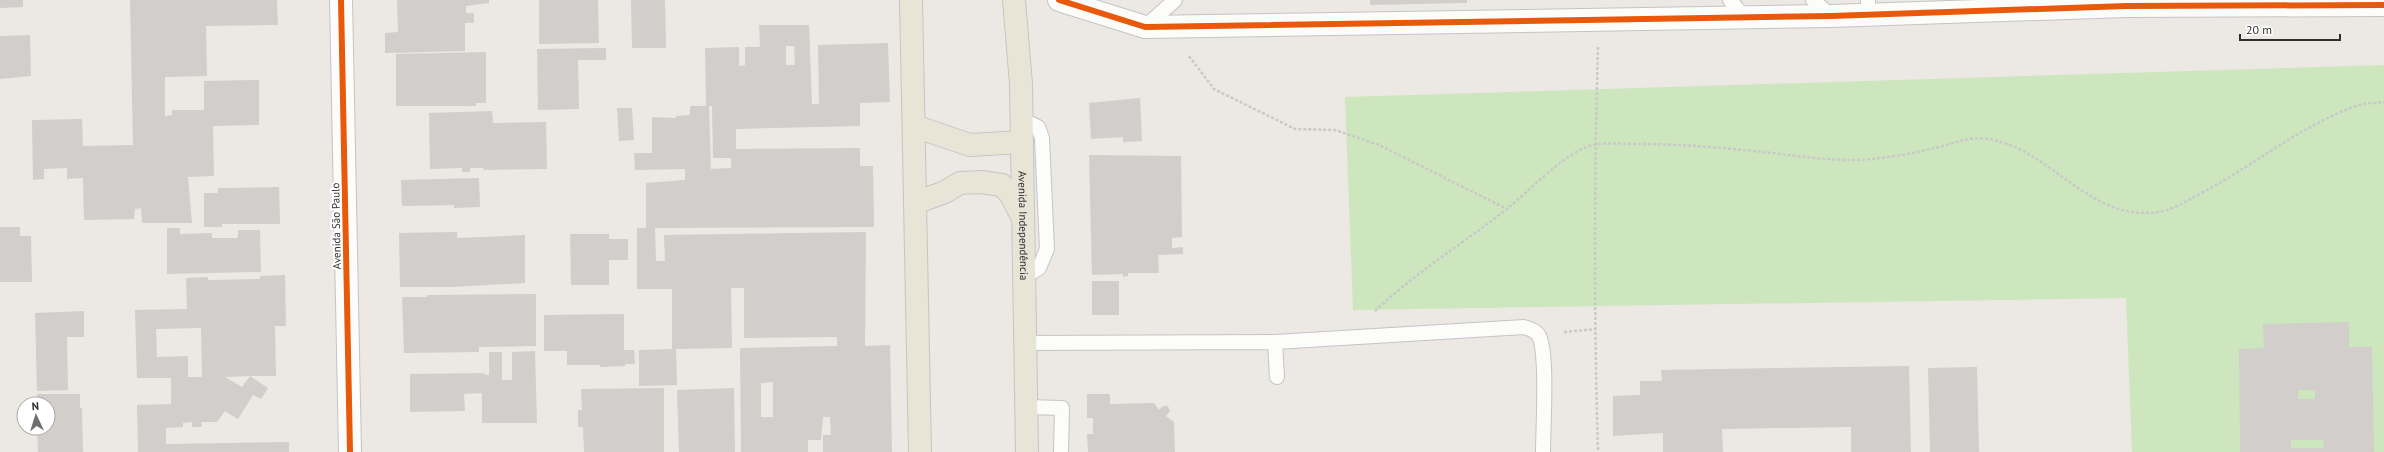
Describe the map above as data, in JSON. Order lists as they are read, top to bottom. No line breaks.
{"streets":{"main road":["Avenida Independência"],"street":["Avenida São Paulo"]},"scale_bar":"20 m","north":"top"}
